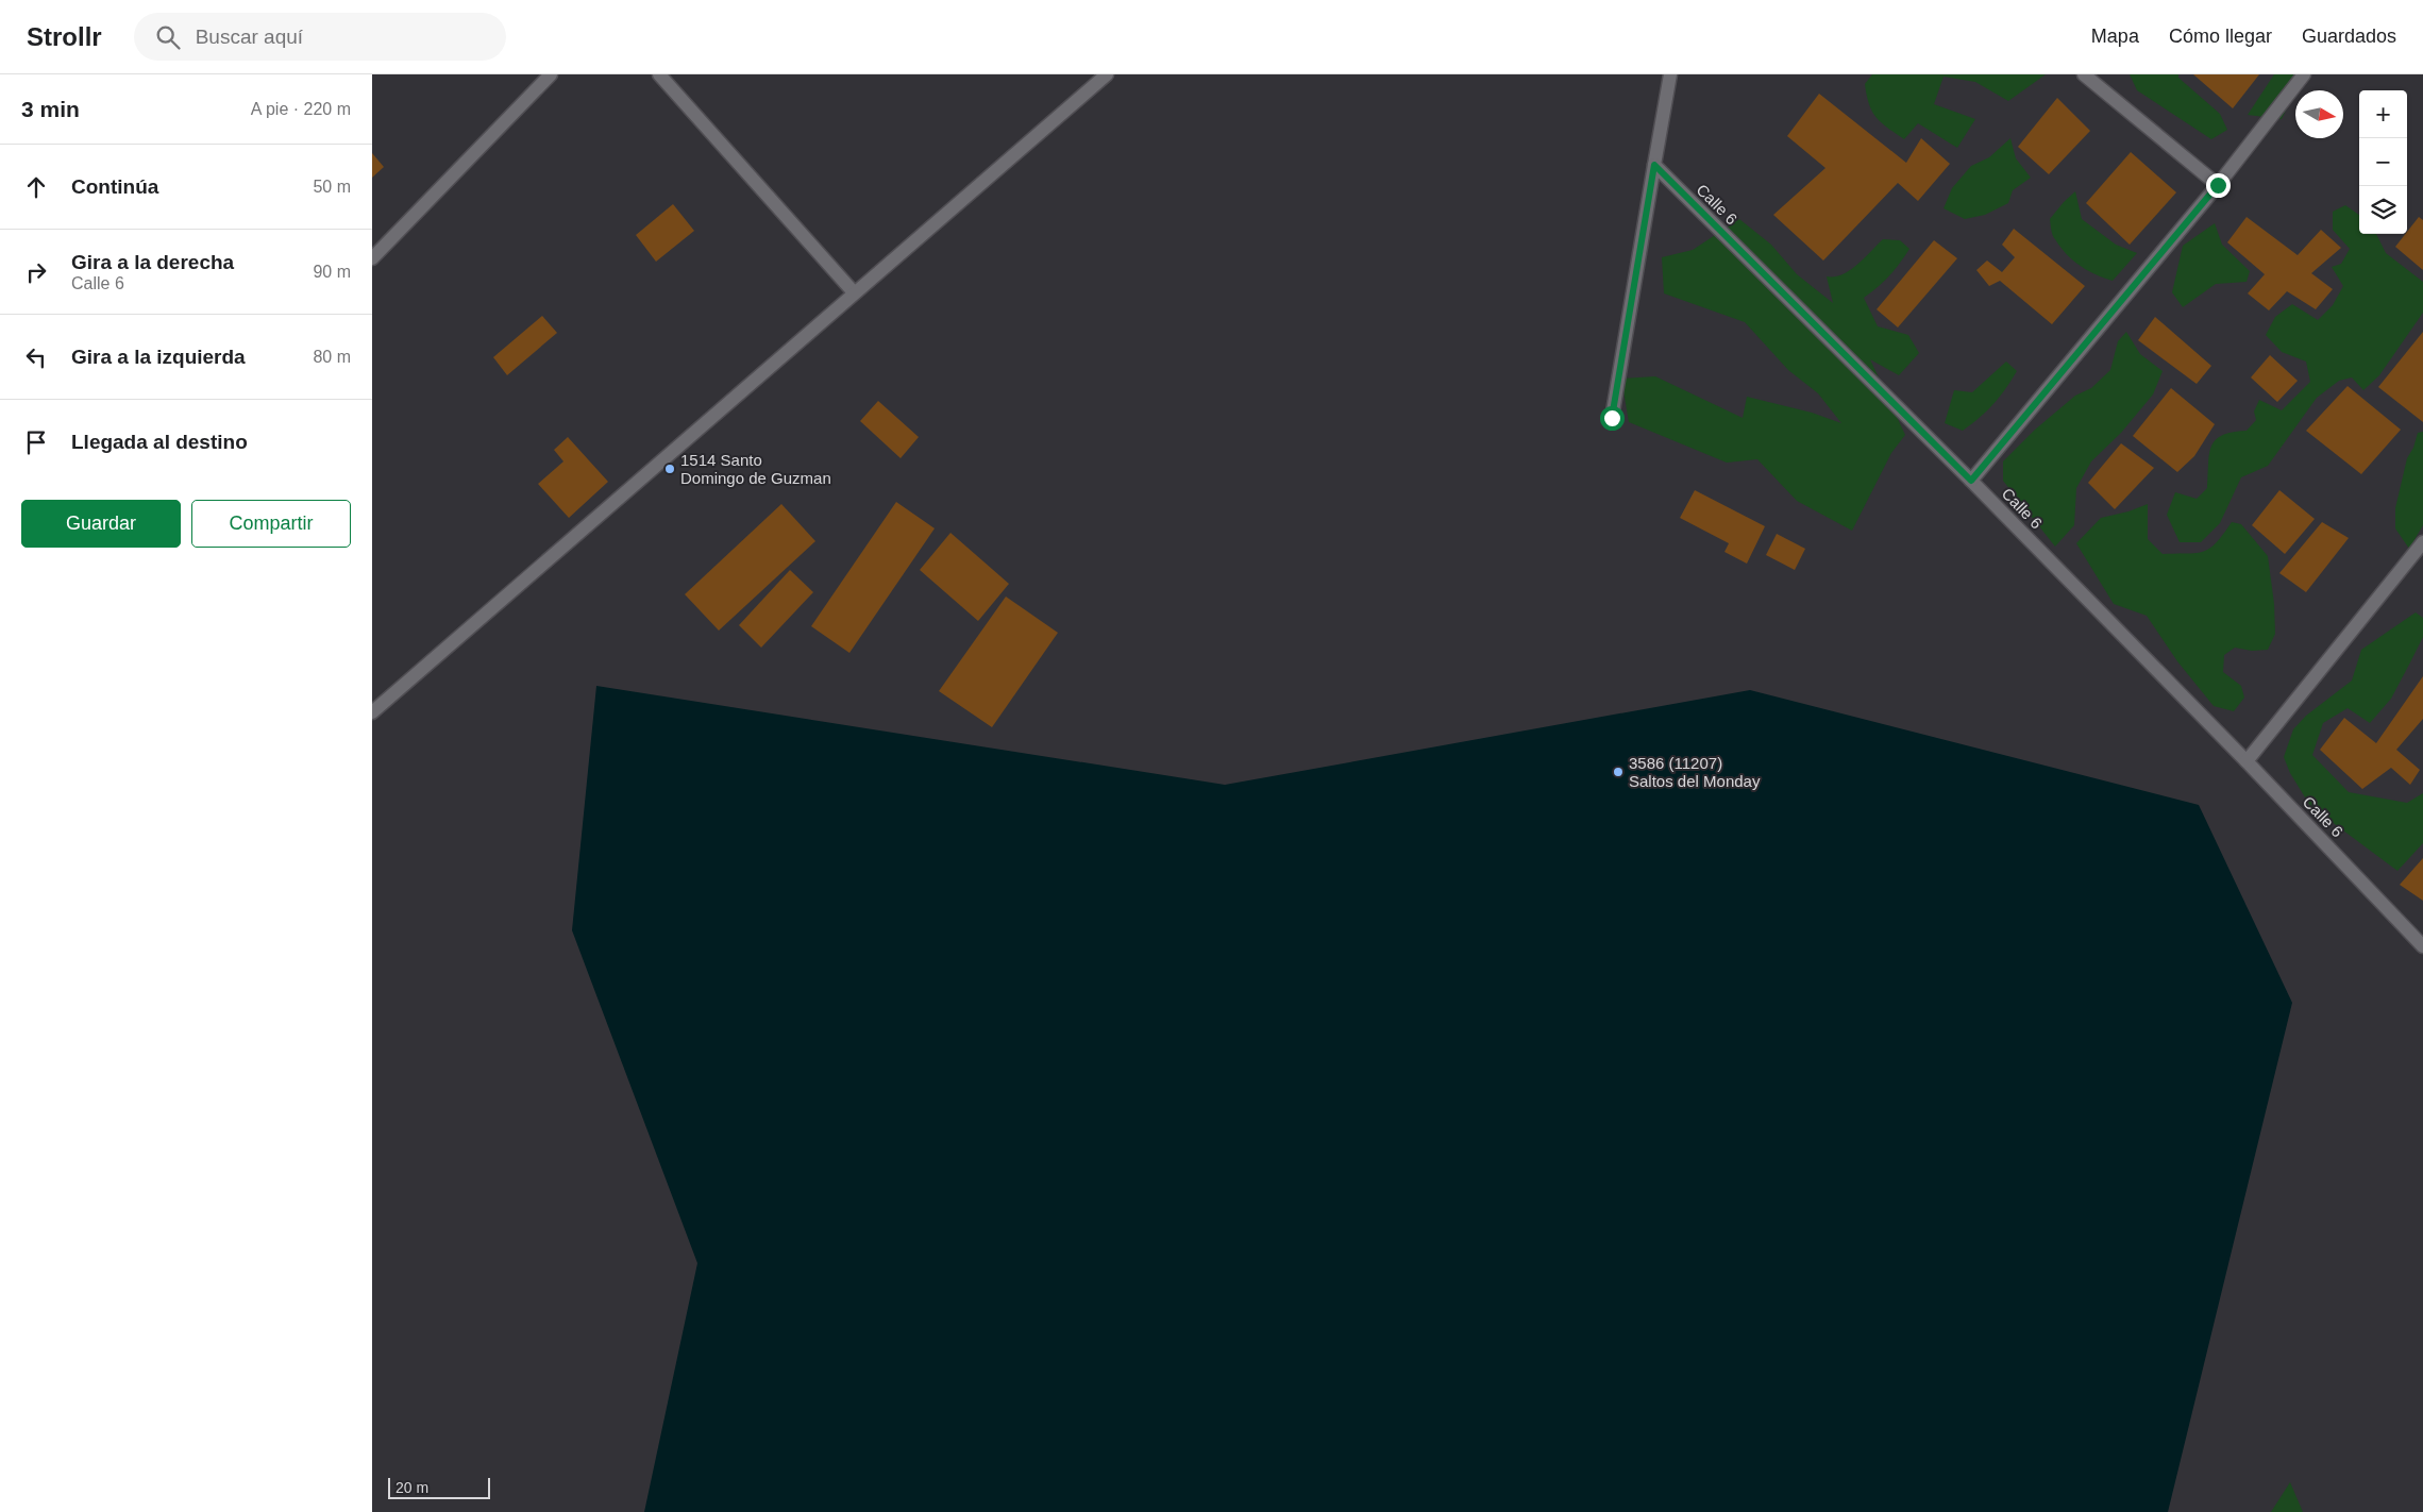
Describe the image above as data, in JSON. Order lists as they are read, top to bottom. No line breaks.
{"streets":{"street":["Calle 6"]},"places":["1514 Santo Domingo de Guzman","3586 (11207) Saltos del Monday"],"scale_bar":"20 m","north":"right","page":{"header":"Strollr","search":"Buscar aquí","nav":["Mapa","Cómo llegar","Guardados"],"heading":["3 min","A pie · 220 m"],"map_buttons":["+","−"],"list":[["Continúa","50 m"],["Gira a la derecha","Calle 6","90 m"],["Gira a la izquierda","80 m"],"Llegada al destino"],"buttons":["Guardar","Compartir"],"scale":"20 m"}}
